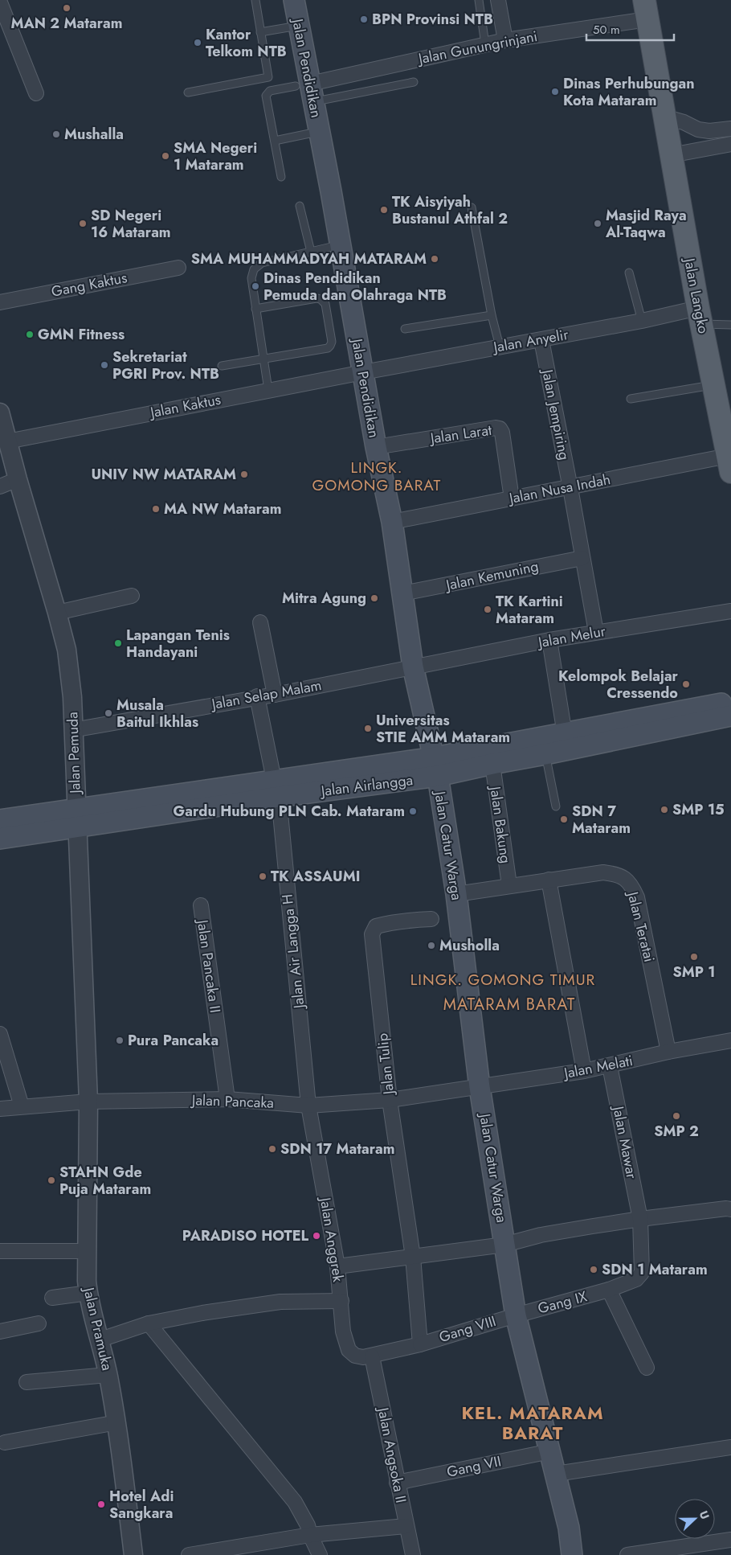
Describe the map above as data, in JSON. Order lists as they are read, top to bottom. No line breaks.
{"streets":{"main road":["Jalan Pendidikan","Jalan Langko","Jalan Airlangga","Jalan Catur Warga"],"street":["Jalan Gunungrinjani","Gang Kaktus","Jalan Anyelir","Jalan Kaktus","Jalan Jempiring","Jalan Larat","Jalan Nusa Indah","Jalan Kemuning","Jalan Melur","Jalan Selap Malam","Jalan Pemuda","Jalan Bakung","Jalan Teratai","Jalan Air Langga H","Jalan Pancaka II","Jalan Tulip","Jalan Melati","Jalan Pancaka","Jalan Mawar","Jalan Anggrek","Gang IX","Jalan Pramuka","Gang VIII","Jalan Angsoka II","Gang VII"]},"crossings":[["Jalan Gunungrinjani","Jalan Pendidikan"],["Jalan Gunungrinjani","Jalan Langko"],["Jalan Pendidikan","Jalan Anyelir"],["Jalan Pendidikan","Jalan Kaktus"],["Jalan Pendidikan","Jalan Larat"],["Jalan Pendidikan","Jalan Nusa Indah"],["Jalan Pendidikan","Jalan Kemuning"],["Jalan Pendidikan","Jalan Melur"],["Jalan Pendidikan","Jalan Selap Malam"],["Jalan Pendidikan","Jalan Airlangga"],["Jalan Pendidikan","Jalan Catur Warga"],["Jalan Langko","Jalan Anyelir"],["Jalan Langko","Jalan Nusa Indah"],["Jalan Anyelir","Jalan Kaktus"],["Jalan Anyelir","Jalan Jempiring"],["Jalan Kaktus","Jalan Pemuda"],["Jalan Jempiring","Jalan Nusa Indah"],["Jalan Jempiring","Jalan Kemuning"],["Jalan Jempiring","Jalan Melur"],["Jalan Larat","Jalan Nusa Indah"],["Jalan Melur","Jalan Selap Malam"],["Jalan Selap Malam","Jalan Pemuda"],["Jalan Selap Malam","Jalan Air Langga H"],["Jalan Pemuda","Jalan Airlangga"],["Jalan Pemuda","Jalan Pancaka"],["Jalan Pemuda","Jalan Pramuka"],["Jalan Airlangga","Jalan Bakung"],["Jalan Airlangga","Jalan Catur Warga"],["Jalan Airlangga","Jalan Air Langga H"],["Jalan Bakung","Jalan Teratai"],["Jalan Catur Warga","Jalan Teratai"],["Jalan Catur Warga","Jalan Melati"],["Jalan Catur Warga","Jalan Pancaka"],["Jalan Catur Warga","Gang IX"],["Jalan Catur Warga","Gang VIII"],["Jalan Catur Warga","Gang VII"],["Jalan Teratai","Jalan Melati"],["Jalan Air Langga H","Jalan Pancaka"],["Jalan Air Langga H","Jalan Anggrek"],["Jalan Pancaka II","Jalan Pancaka"],["Jalan Tulip","Jalan Pancaka"],["Jalan Tulip","Gang VIII"],["Jalan Melati","Jalan Pancaka"],["Jalan Melati","Jalan Mawar"],["Jalan Pancaka","Jalan Anggrek"],["Jalan Pancaka","Jalan Pramuka"],["Jalan Mawar","Gang IX"],["Jalan Anggrek","Jalan Angsoka II"],["Gang IX","Gang VIII"],["Jalan Angsoka II","Gang VII"]],"districts":["LINGK. GOMONG BARAT","LINGK. GOMONG TIMUR","MATARAM BARAT","KEL. MATARAM BARAT"],"places":["MAN 2 Mataram","BPN Provinsi NTB","Kantor Telkom NTB","Dinas Perhubungan Kota Mataram","Mushalla","SMA Negeri 1 Mataram","TK Aisyiyah Bustanul Athfal 2","SD Negeri 16 Mataram","Masjid Raya Al-Taqwa","SMA MUHAMMADYAH MATARAM","Dinas Pendidikan Pemuda dan Olahraga NTB","GMN Fitness","Sekretariat PGRI Prov. NTB","UNIV NW MATARAM","MA NW Mataram","Mitra Agung","TK Kartini Mataram","Lapangan Tenis Handayani","Kelompok Belajar Cressendo","Musala Baitul Ikhlas","Universitas STIE AMM Mataram","SMP 15","Gardu Hubung PLN Cab. Mataram","SDN 7 Mataram","TK ASSAUMI","Musholla","SMP 1","Pura Pancaka","SMP 2","SDN 17 Mataram","STAHN Gde Puja Mataram","PARADISO HOTEL","SDN 1 Mataram","Hotel Adi Sangkara"],"scale_bar":"50 m","north":"right"}
